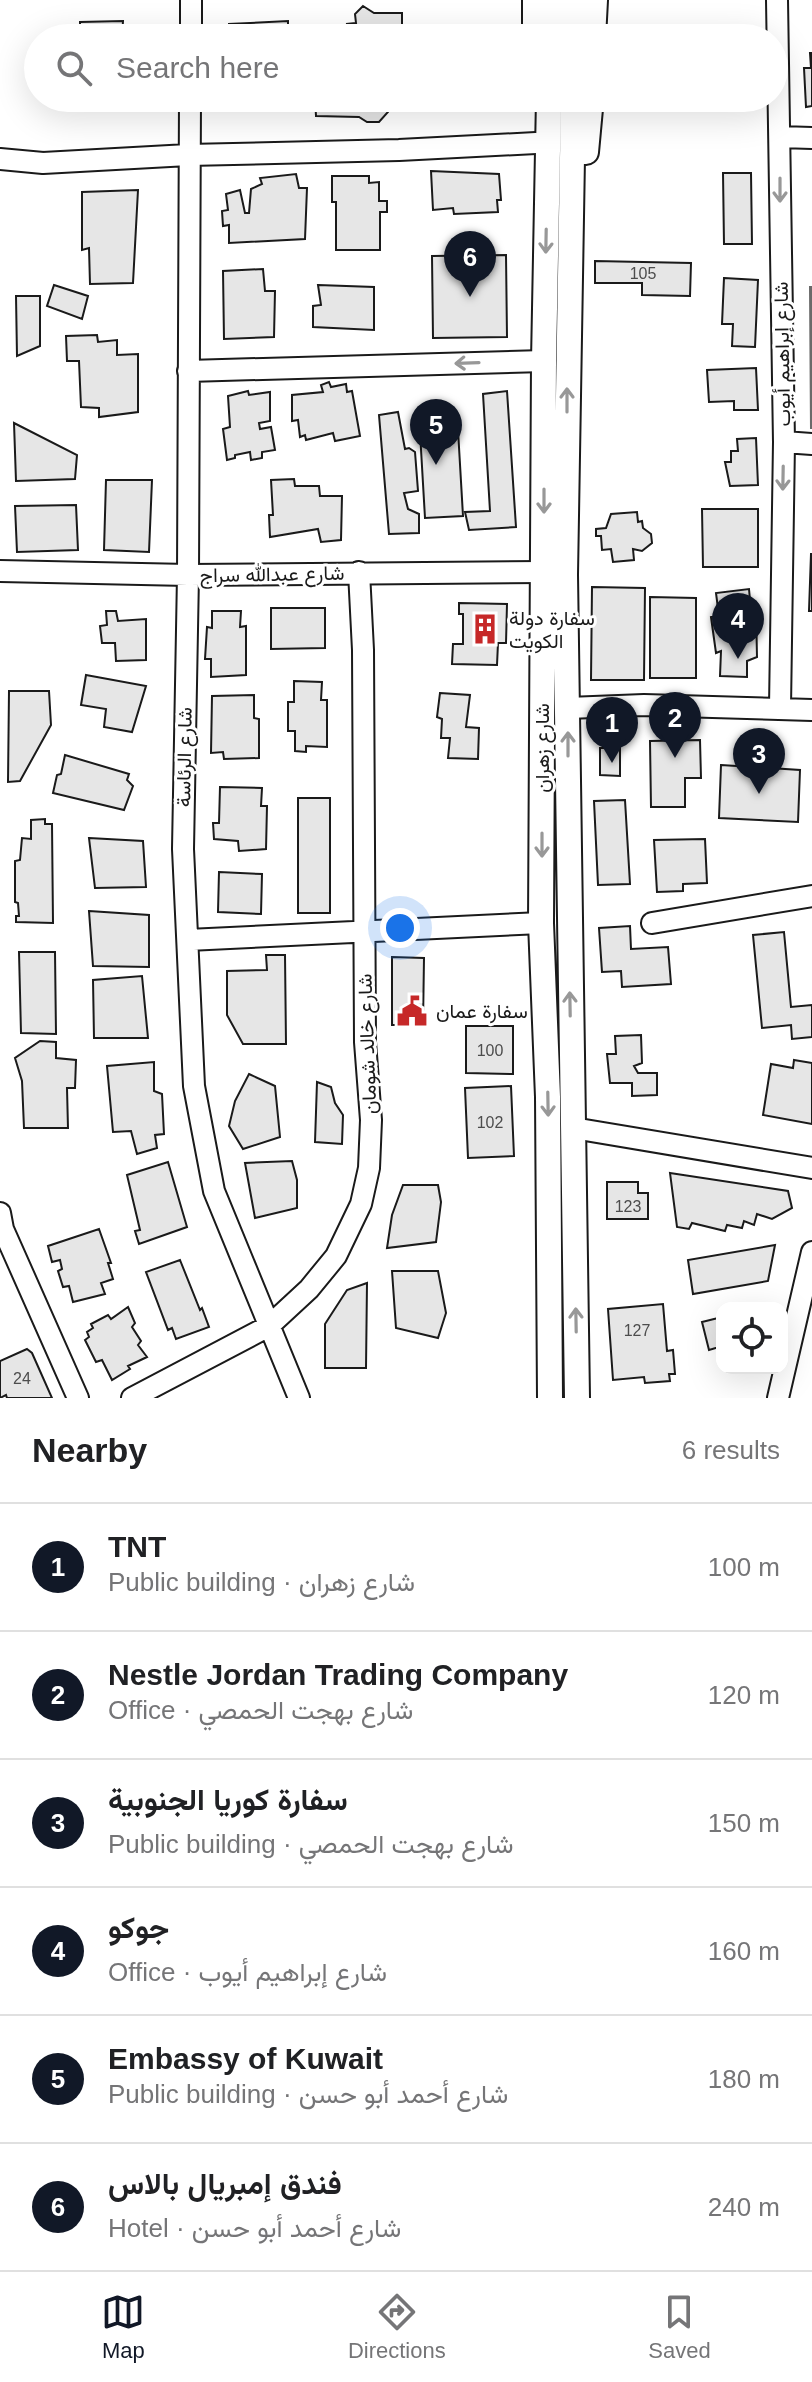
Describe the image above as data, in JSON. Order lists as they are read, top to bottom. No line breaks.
{"streets":{"main road":["شارع زهران"],"street":["شارع إبراهيم أيوب","شارع عبدالله سراج","شارع الرئاسة","شارع خالد شومان"]},"crossings":[["شارع عبدالله سراج","شارع زهران"],["شارع عبدالله سراج","شارع الرئاسة"],["شارع عبدالله سراج","شارع خالد شومان"],["شارع الرئاسة","شارع خالد شومان"]],"one_way":["شارع إبراهيم أيوب"],"places":{"building":["سفارة دولة الكويت"],"public building":["سفارة عمان"]},"house_numbers":["105","100","102","123","127","24"],"page":{"search":"Search here","pins":["6","5","4","2","1","3"],"heading":["Nearby","6 results"],"list":[{"mark":"1","name":"TNT","note":"Public building · شارع زهران","value":"100 m"},{"mark":"2","name":"Nestle Jordan Trading Company","note":"Office · شارع بهجت الحمصي","value":"120 m"},{"mark":"3","name":"سفارة كوريا الجنوبية","note":"Public building · شارع بهجت الحمصي","value":"150 m"},{"mark":"4","name":"جوكو","note":"Office · شارع إبراهيم أيوب","value":"160 m"},{"mark":"5","name":"Embassy of Kuwait","note":"Public building · شارع أحمد أبو حسن","value":"180 m"},{"mark":"6","name":"فندق إمبريال بالاس","note":"Hotel · شارع أحمد أبو حسن","value":"240 m"}],"nav":["Map","Directions","Saved"]}}
